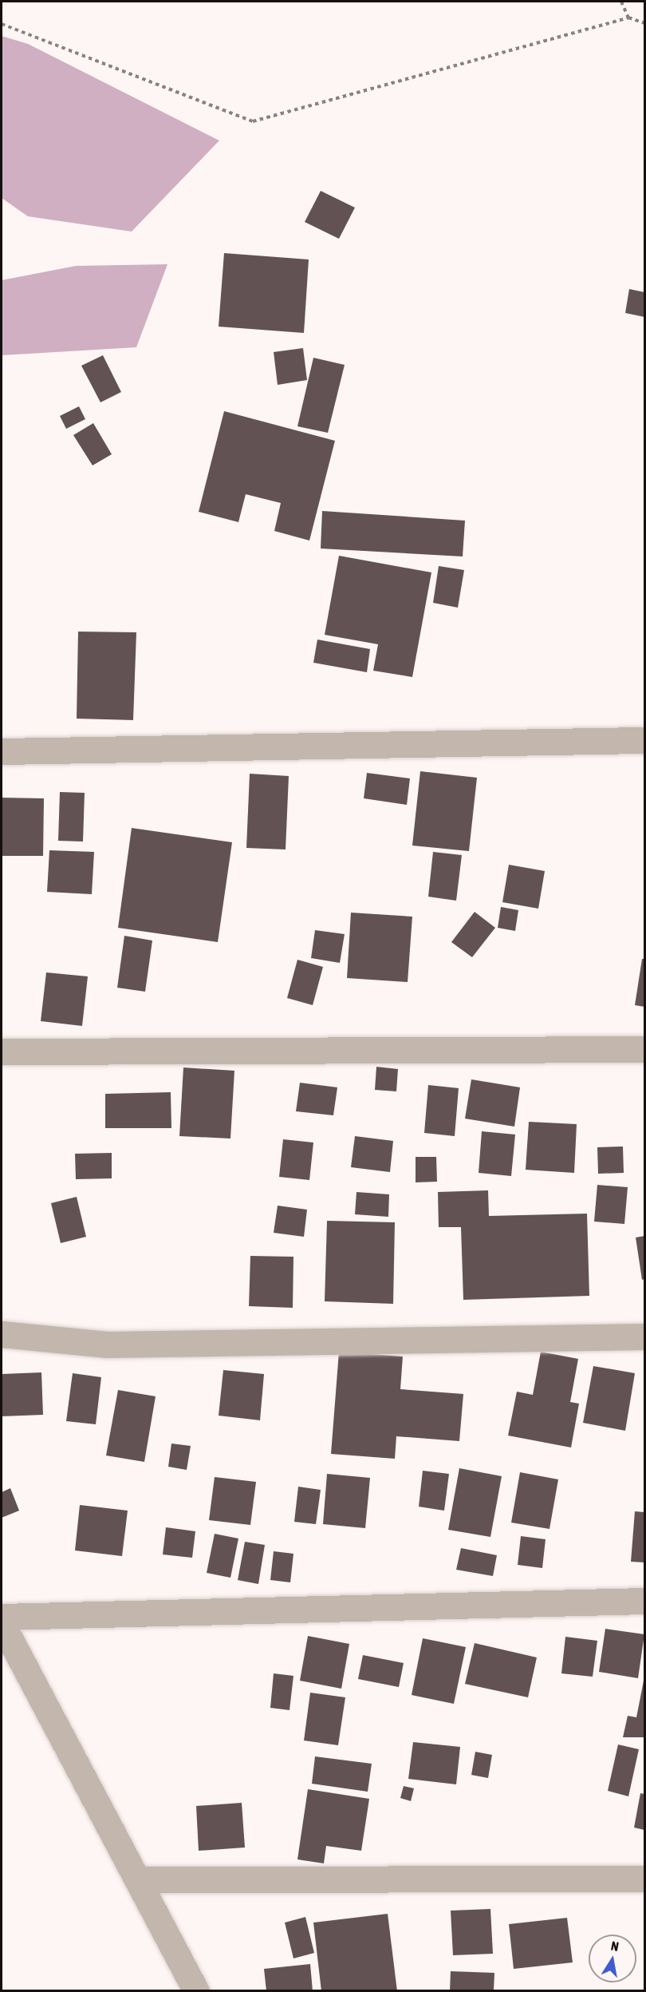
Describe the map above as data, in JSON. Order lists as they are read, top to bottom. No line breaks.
{"north":"top"}
